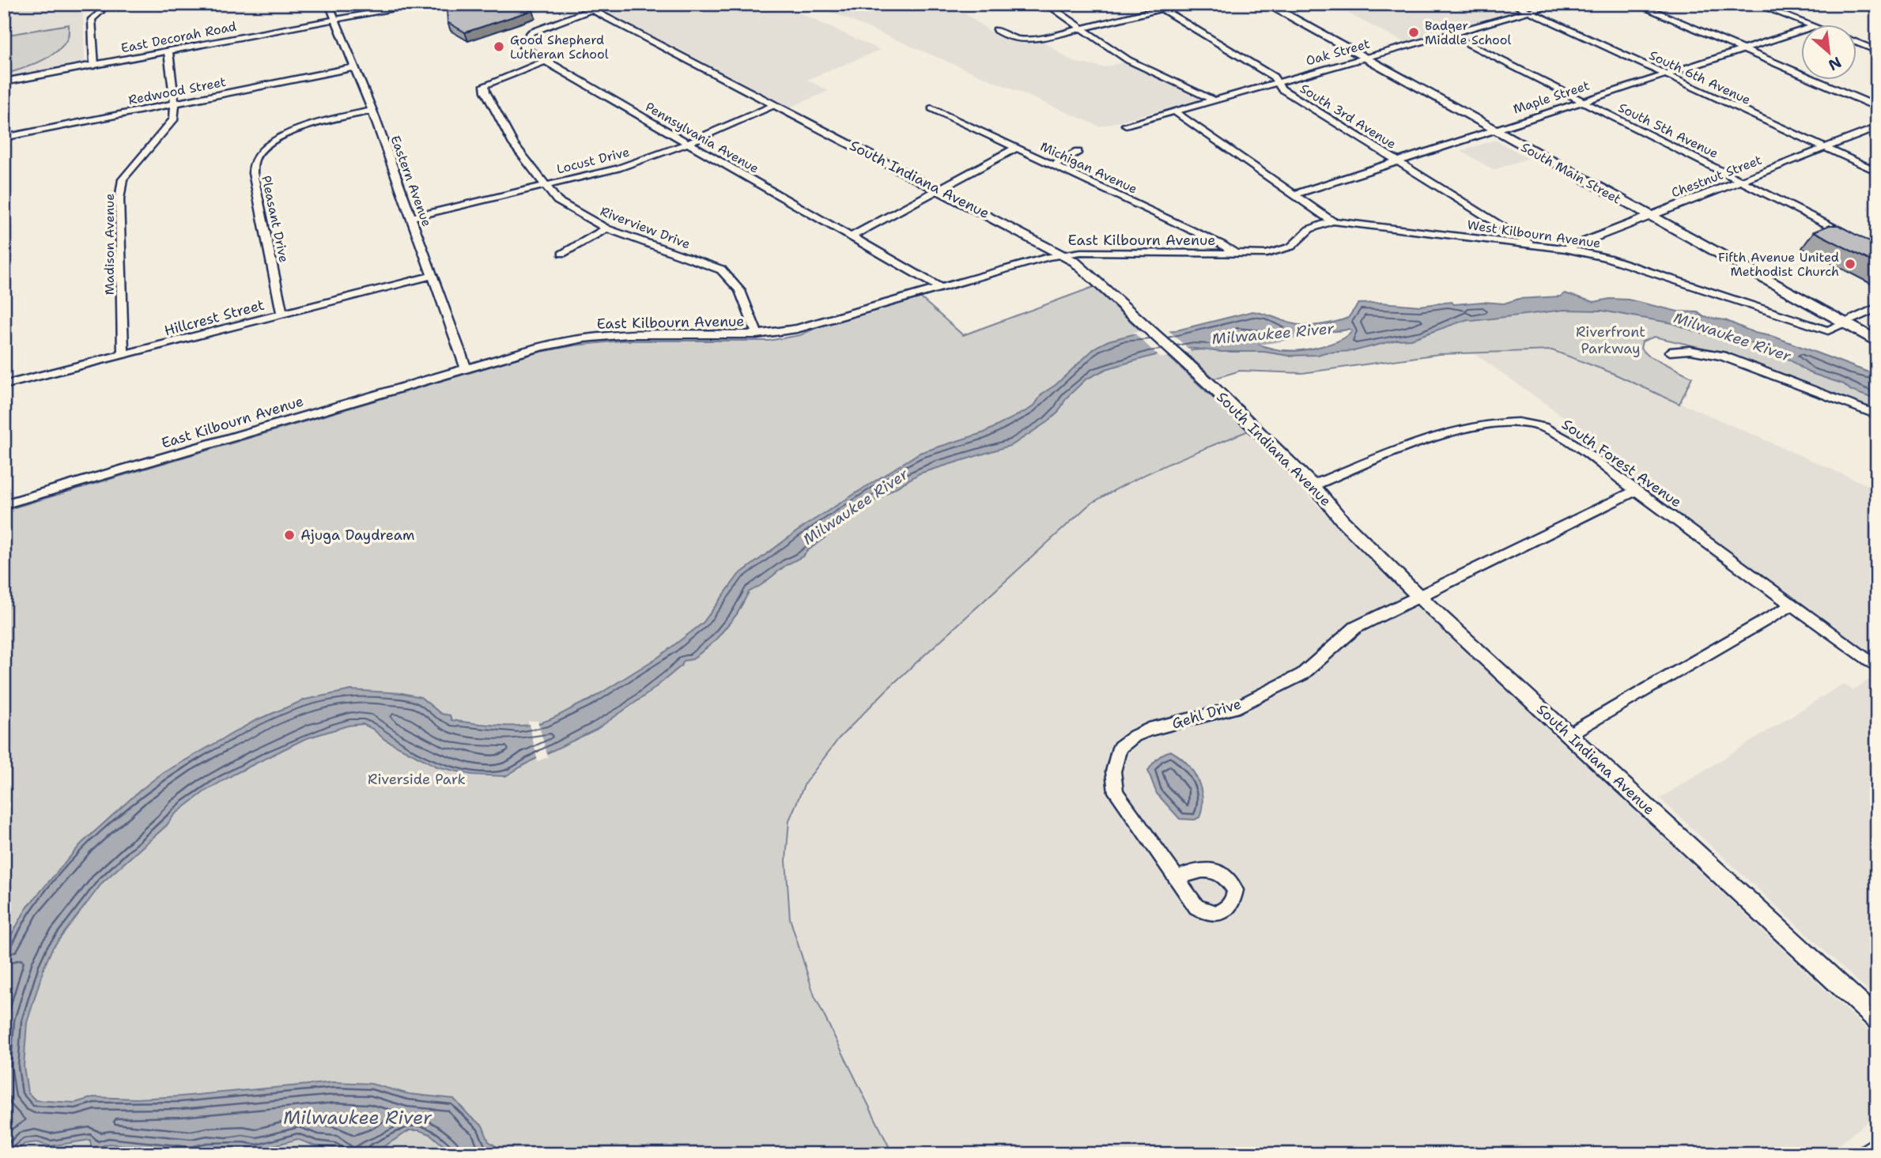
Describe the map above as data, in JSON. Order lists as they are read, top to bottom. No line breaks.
{"streets":{"main road":["South Main Street"],"street":["East Decorah Road","Oak Street","South 6th Avenue","Redwood Street","Maple Street","South 3rd Avenue","South 5th Avenue","Pennsylvania Avenue","Locust Drive","Michigan Avenue","Chestnut Street","South Indiana Avenue","Eastern Avenue","Pleasant Drive","Riverview Drive","West Kilbourn Avenue","East Kilbourn Avenue","Madison Avenue","Hillcrest Street","South Forest Avenue","Gehl Drive"]},"crossings":[["East Decorah Road","Eastern Avenue"],["East Decorah Road","Madison Avenue"],["Oak Street","South 6th Avenue"],["Oak Street","South 3rd Avenue"],["Oak Street","South 5th Avenue"],["Oak Street","South Main Street"],["South 6th Avenue","Maple Street"],["South 6th Avenue","Chestnut Street"],["Redwood Street","Eastern Avenue"],["Redwood Street","Madison Avenue"],["Maple Street","South 3rd Avenue"],["Maple Street","South 5th Avenue"],["Maple Street","South Main Street"],["South 3rd Avenue","West Kilbourn Avenue"],["South 5th Avenue","Chestnut Street"],["Pennsylvania Avenue","Locust Drive"],["Pennsylvania Avenue","South Indiana Avenue"],["Pennsylvania Avenue","Riverview Drive"],["Pennsylvania Avenue","East Kilbourn Avenue"],["Locust Drive","South Indiana Avenue"],["Locust Drive","Eastern Avenue"],["Locust Drive","Riverview Drive"],["Michigan Avenue","East Kilbourn Avenue"],["South Main Street","Chestnut Street"],["South Main Street","West Kilbourn Avenue"],["Chestnut Street","West Kilbourn Avenue"],["South Indiana Avenue","East Kilbourn Avenue"],["South Indiana Avenue","South Forest Avenue"],["South Indiana Avenue","Gehl Drive"],["Eastern Avenue","Pleasant Drive"],["Eastern Avenue","East Kilbourn Avenue"],["Eastern Avenue","Hillcrest Street"],["Pleasant Drive","Hillcrest Street"],["Riverview Drive","East Kilbourn Avenue"],["West Kilbourn Avenue","East Kilbourn Avenue"],["Madison Avenue","Hillcrest Street"],["South Forest Avenue","Gehl Drive"]],"water":["Milwaukee River"],"parks":["Riverfront Parkway","Riverside Park"],"places":["Badger Middle School","Good Shepherd Lutheran School","Fifth Avenue United Methodist Church","Ajuga Daydream"],"north":"bottom right"}
